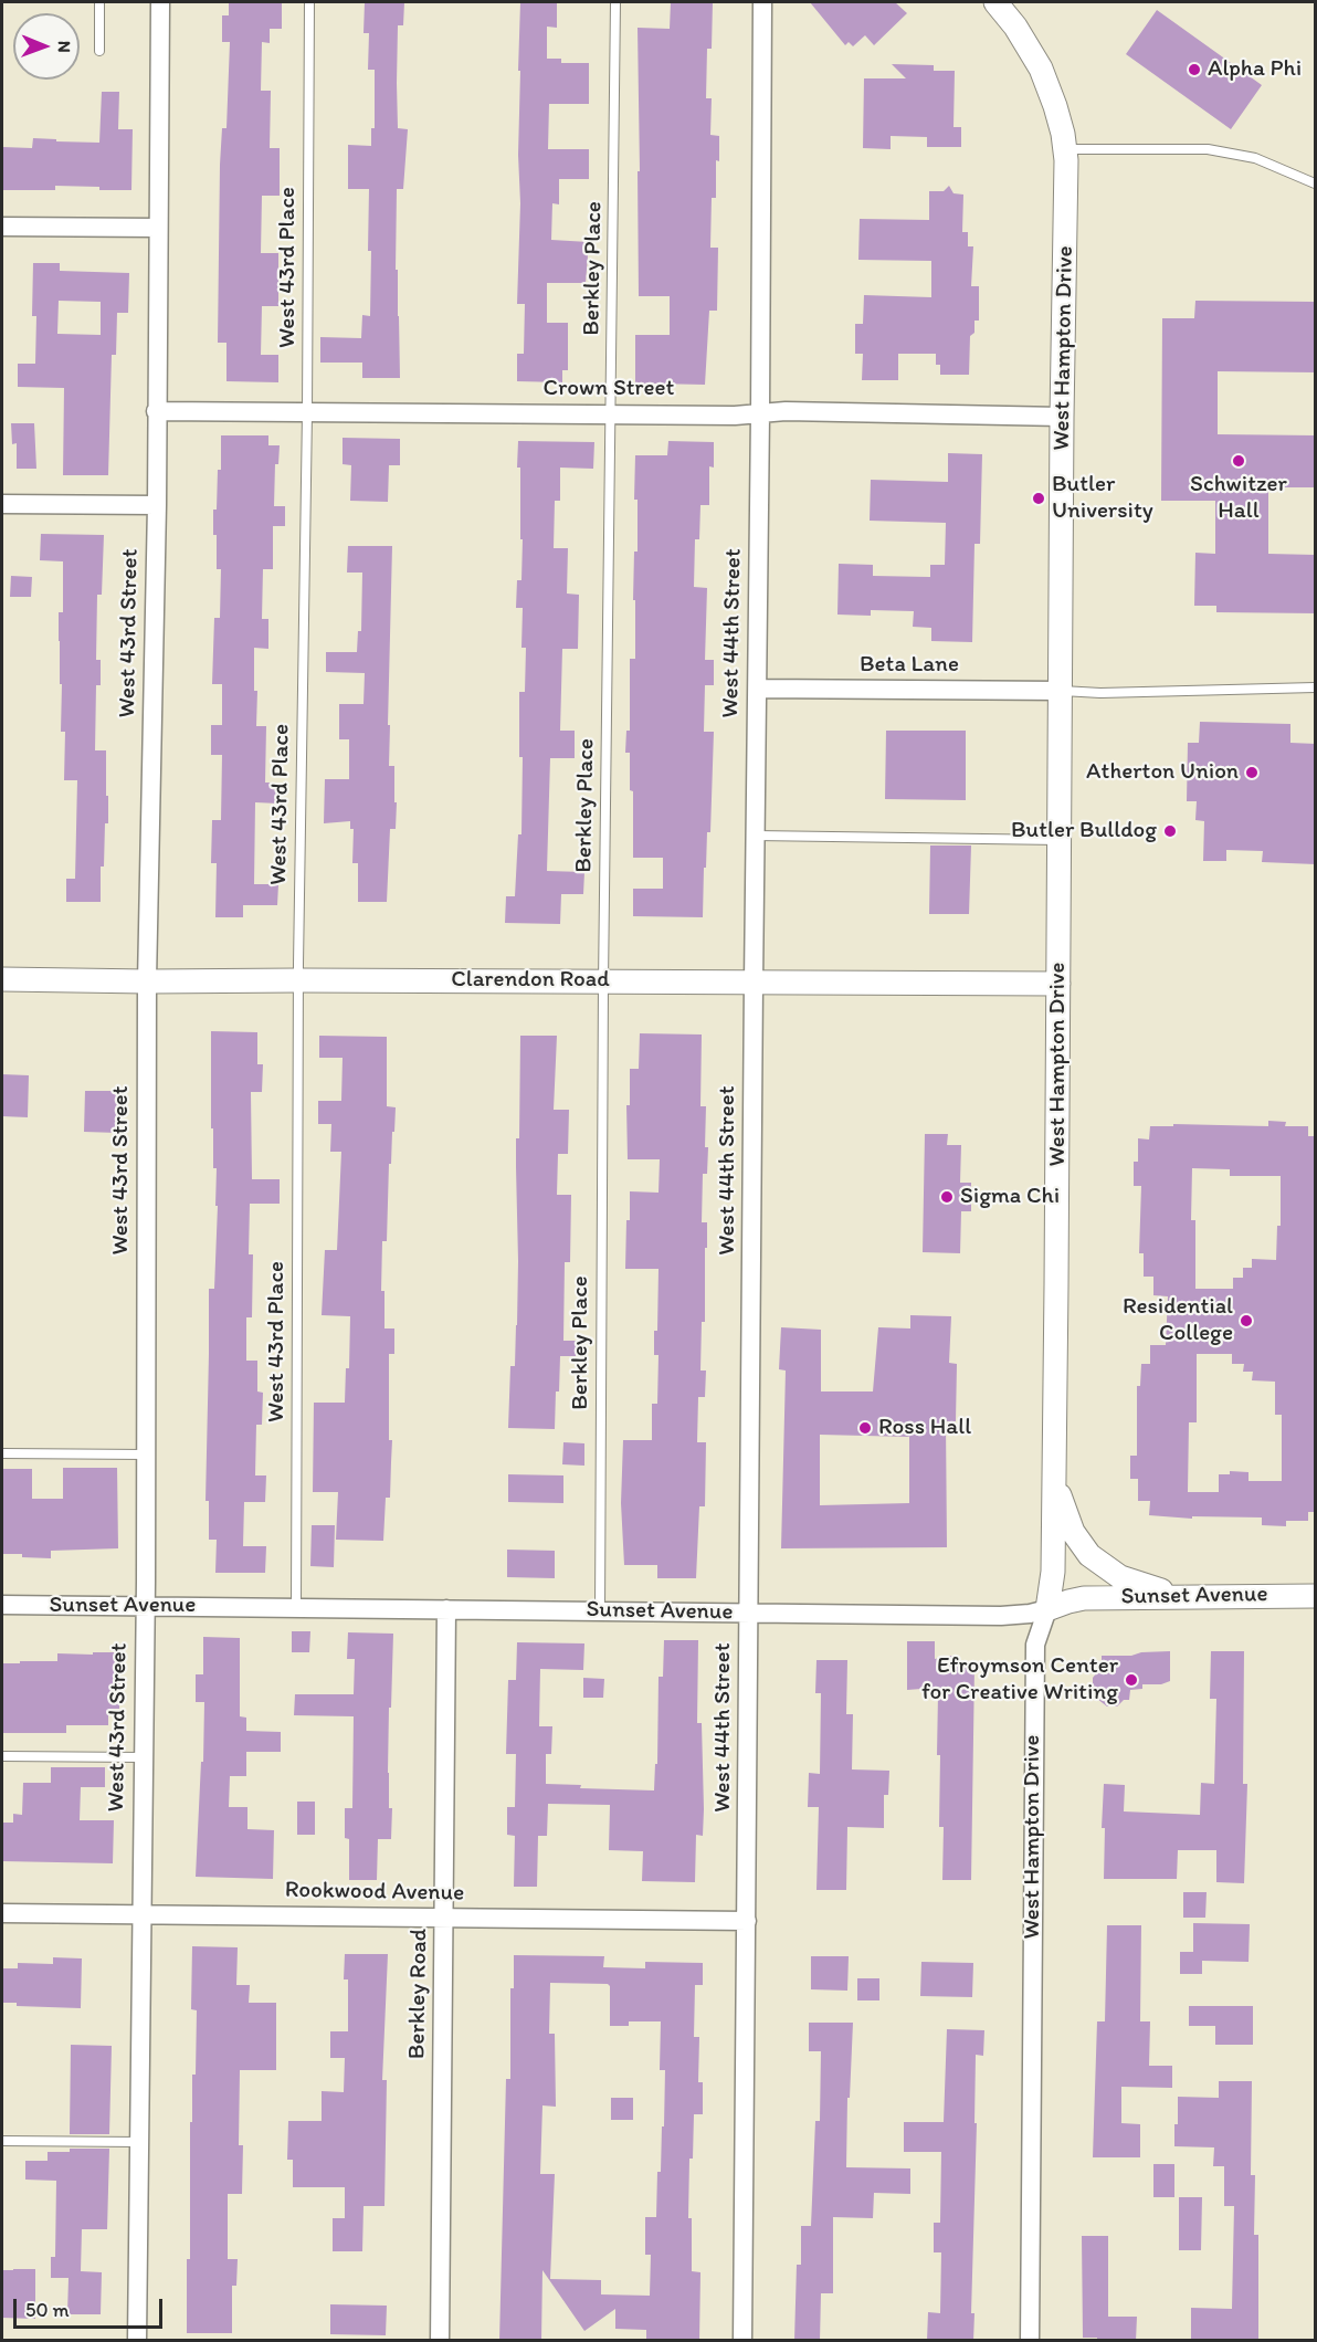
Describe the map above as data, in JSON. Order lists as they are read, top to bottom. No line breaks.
{"streets":{"street":["West Hampton Drive","Crown Street","West 43rd Street","West 44th Street","Beta Lane","Clarendon Road","Sunset Avenue","Rookwood Avenue","Berkley Road"],"lane":["West 43rd Place","Berkley Place"]},"crossings":[["West 43rd Place","Crown Street"],["West 43rd Place","Clarendon Road"],["West 43rd Place","Sunset Avenue"],["Berkley Place","Crown Street"],["Berkley Place","Clarendon Road"],["Berkley Place","Sunset Avenue"],["West Hampton Drive","Crown Street"],["West Hampton Drive","Beta Lane"],["West Hampton Drive","Clarendon Road"],["West Hampton Drive","Sunset Avenue"],["Crown Street","West 43rd Street"],["Crown Street","West 44th Street"],["West 43rd Street","Clarendon Road"],["West 43rd Street","Sunset Avenue"],["West 43rd Street","Rookwood Avenue"],["West 44th Street","Beta Lane"],["West 44th Street","Clarendon Road"],["West 44th Street","Sunset Avenue"],["West 44th Street","Rookwood Avenue"],["Sunset Avenue","Berkley Road"],["Rookwood Avenue","Berkley Road"]],"places":["Alpha Phi","Schwitzer Hall","Butler University","Atherton Union","Butler Bulldog","Sigma Chi","Residential College","Ross Hall","Efroymson Center for Creative Writing"],"scale_bar":"50 m","north":"right"}
